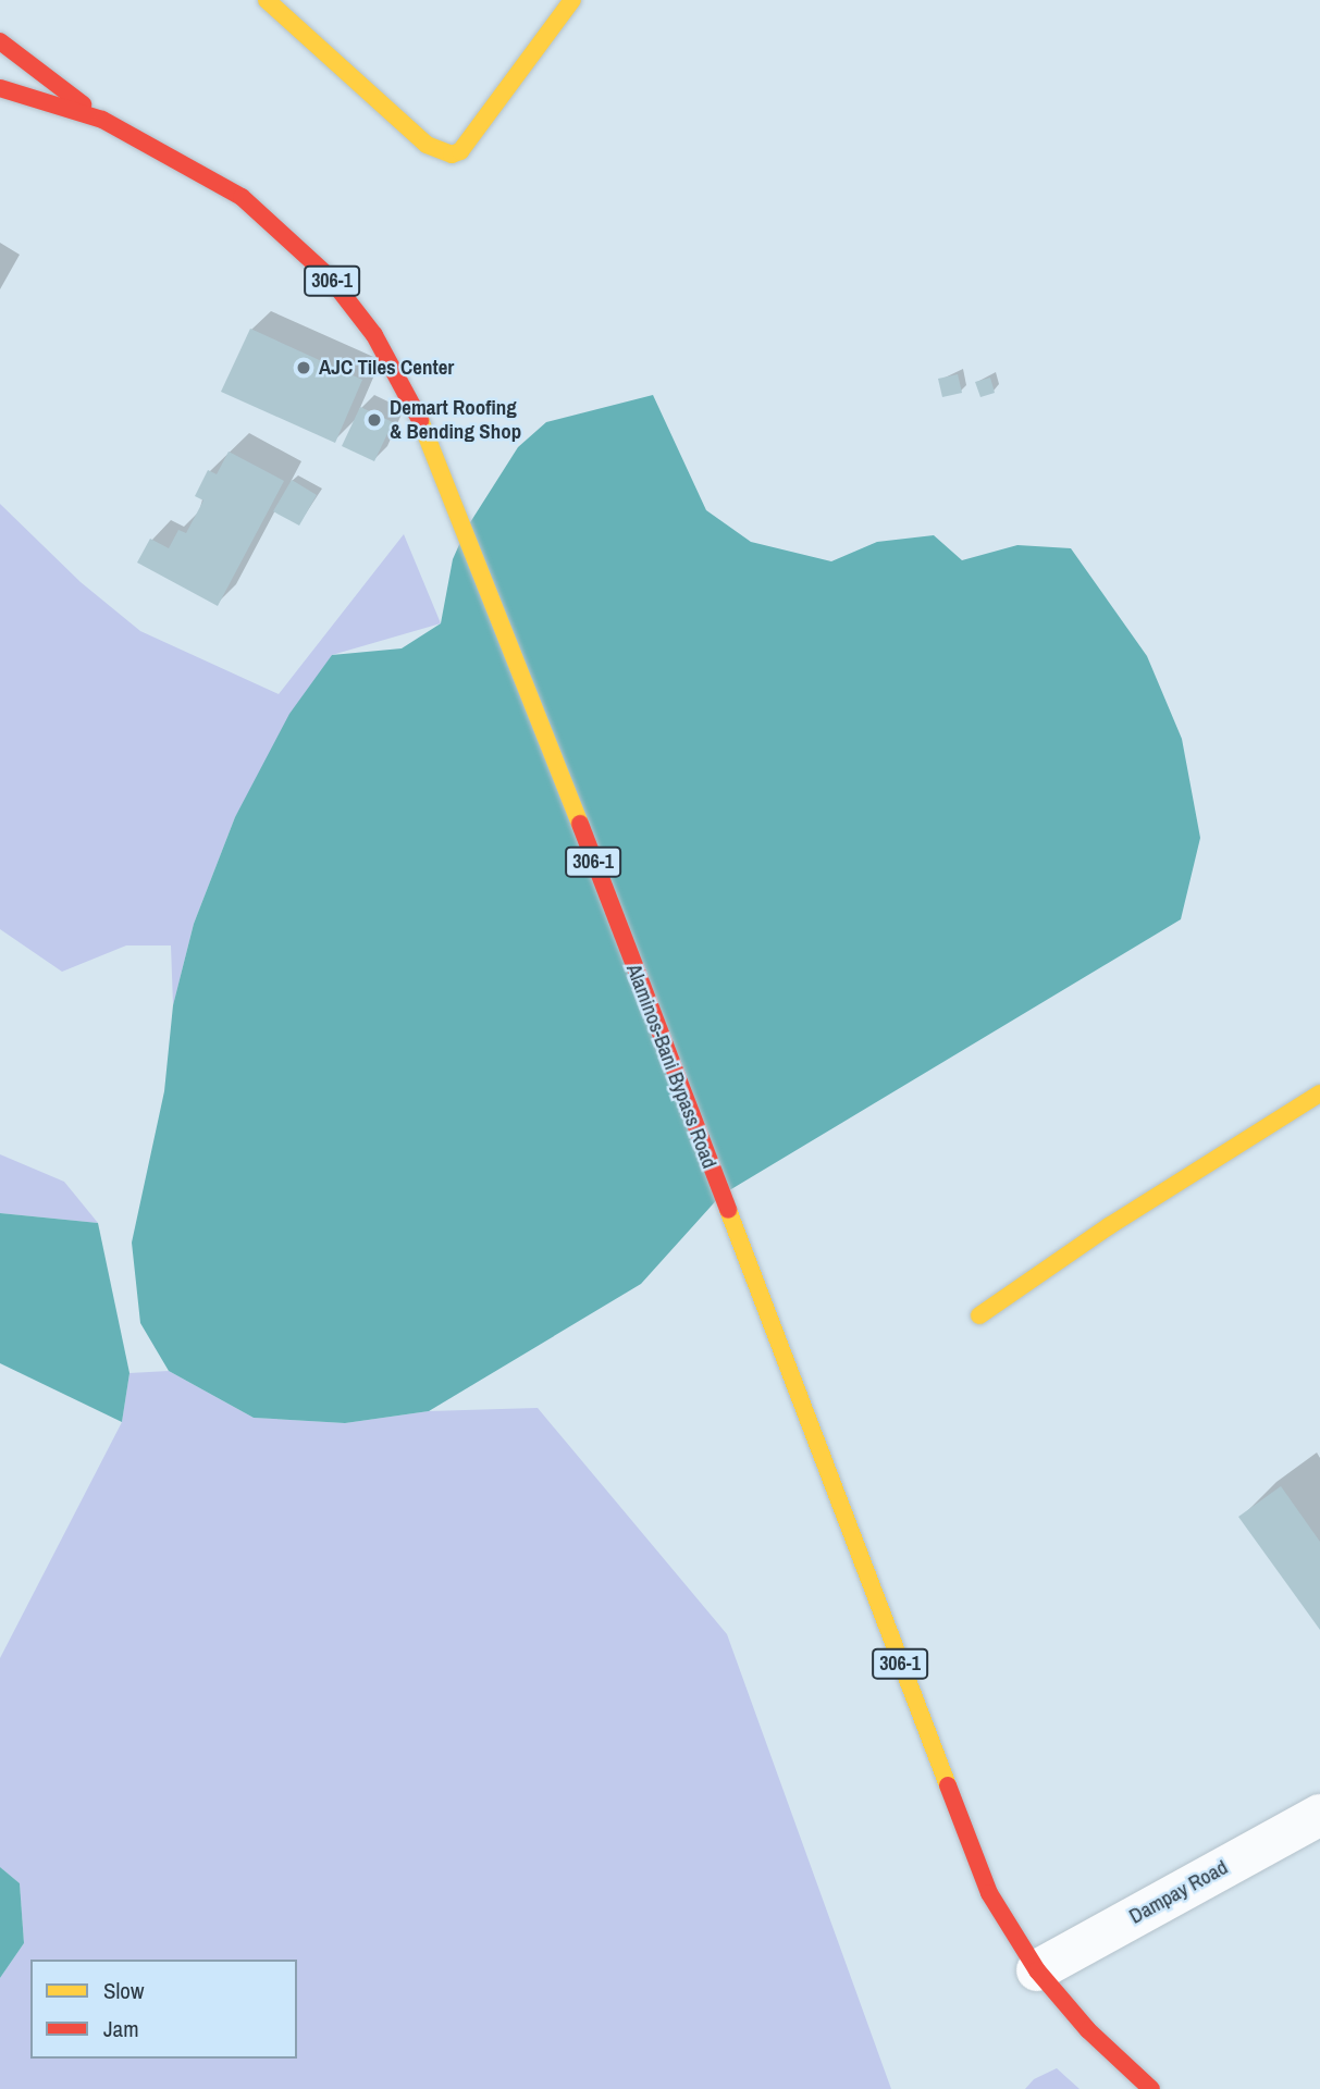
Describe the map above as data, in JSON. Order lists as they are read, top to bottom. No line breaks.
{"streets":{"main road":["306-1","Alaminos-Bani Bypass Road"],"street":["Dampay Road"]},"crossings":[["Alaminos-Bani Bypass Road","Dampay Road"]],"places":["AJC Tiles Center","Demart Roofing & Bending Shop"],"legend":["Slow","Jam"]}
